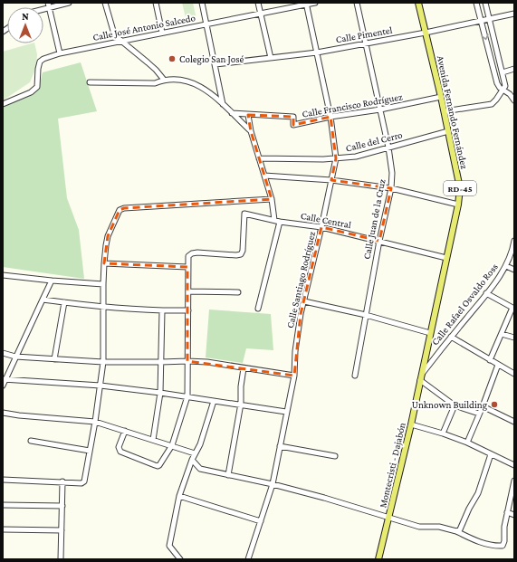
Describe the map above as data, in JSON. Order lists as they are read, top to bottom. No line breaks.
{"streets":{"main road":["Avenida Fernando Fernández","RD-45","Montecristi - Dajabón"],"street":["Calle José Antonio Salcedo","Calle Pimentel","Calle Francisco Rodríguez","Calle del Cerro","Calle Juan de la Cruz","Calle Central","Calle Santiago Rodríguez","Calle Rafael Osvaldo Ross"]},"crossings":[["Calle José Antonio Salcedo","Calle Santiago Rodríguez"],["Calle Pimentel","Avenida Fernando Fernández"],["Calle Pimentel","Calle Juan de la Cruz"],["Calle Pimentel","Calle Santiago Rodríguez"],["Calle Francisco Rodríguez","Avenida Fernando Fernández"],["Calle Francisco Rodríguez","Calle Juan de la Cruz"],["Calle Francisco Rodríguez","Calle Santiago Rodríguez"],["Avenida Fernando Fernández","Calle del Cerro"],["Avenida Fernando Fernández","Calle Central"],["Avenida Fernando Fernández","Calle Rafael Osvaldo Ross"],["Avenida Fernando Fernández","Montecristi - Dajabón"],["Calle del Cerro","Calle Juan de la Cruz"],["Calle del Cerro","Calle Santiago Rodríguez"],["Calle Juan de la Cruz","Calle Central"],["Calle Central","Calle Santiago Rodríguez"],["Calle Rafael Osvaldo Ross","Montecristi - Dajabón"]],"places":["Colegio San José","Unknown Building"],"north":"top"}
